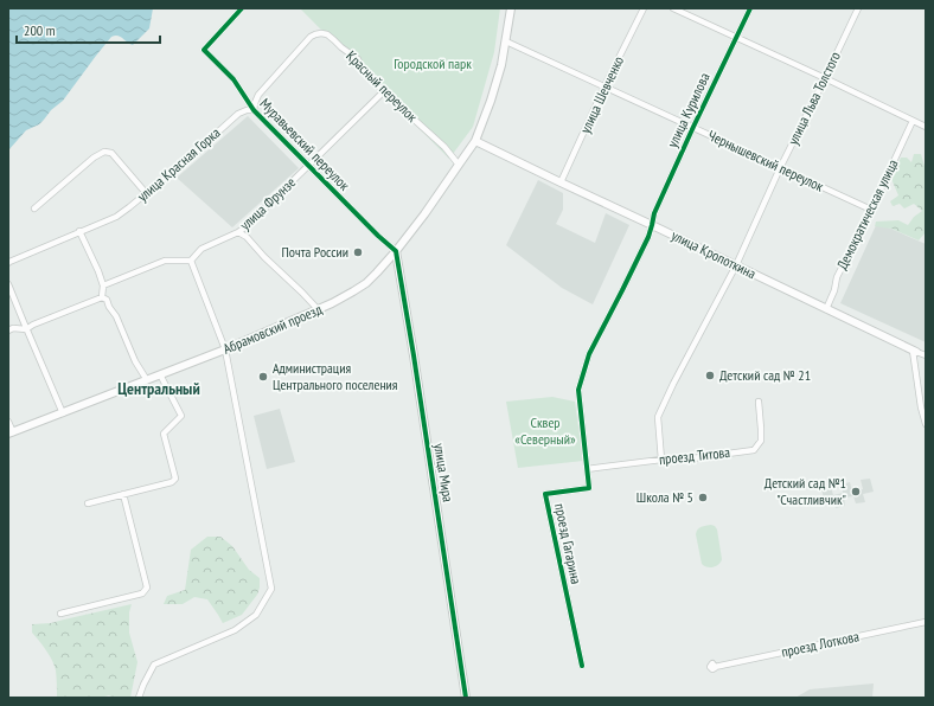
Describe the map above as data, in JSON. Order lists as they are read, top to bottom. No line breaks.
{"streets":{"street":["Красный переулок","улица Шевченко","улица Льва Толстого","улица Курилова","Муравьевский переулок","Чернышевский переулок","улица Красная Горка","улица Фрунзе","Демократическая улица","улица Кропоткина","Абрамовский проезд","проезд Титова","улица Мира","проезд Гагарина","проезд Лоткова"]},"crossings":[["Красный переулок","Муравьевский переулок"],["Красный переулок","улица Красная Горка"],["Красный переулок","улица Фрунзе"],["Красный переулок","Абрамовский проезд"],["улица Шевченко","Чернышевский переулок"],["улица Шевченко","улица Кропоткина"],["улица Льва Толстого","Чернышевский переулок"],["улица Льва Толстого","улица Кропоткина"],["улица Льва Толстого","проезд Титова"],["улица Курилова","Чернышевский переулок"],["улица Курилова","улица Кропоткина"],["улица Курилова","проезд Гагарина"],["Муравьевский переулок","улица Красная Горка"],["Муравьевский переулок","улица Фрунзе"],["Муравьевский переулок","Абрамовский проезд"],["Муравьевский переулок","улица Мира"],["Чернышевский переулок","Демократическая улица"],["Чернышевский переулок","Абрамовский проезд"],["Демократическая улица","улица Кропоткина"],["улица Кропоткина","Абрамовский проезд"],["улица Кропоткина","проезд Гагарина"],["Абрамовский проезд","улица Мира"],["проезд Титова","проезд Гагарина"]],"districts":["Центральный"],"parks":["Городской парк","Сквер «Северный»"],"places":["Почта России","Детский сад № 21","Администрация Центрального поселения","Детский сад №1 \"Счастливчик\"","Школа № 5"],"scale_bar":"200 m"}
